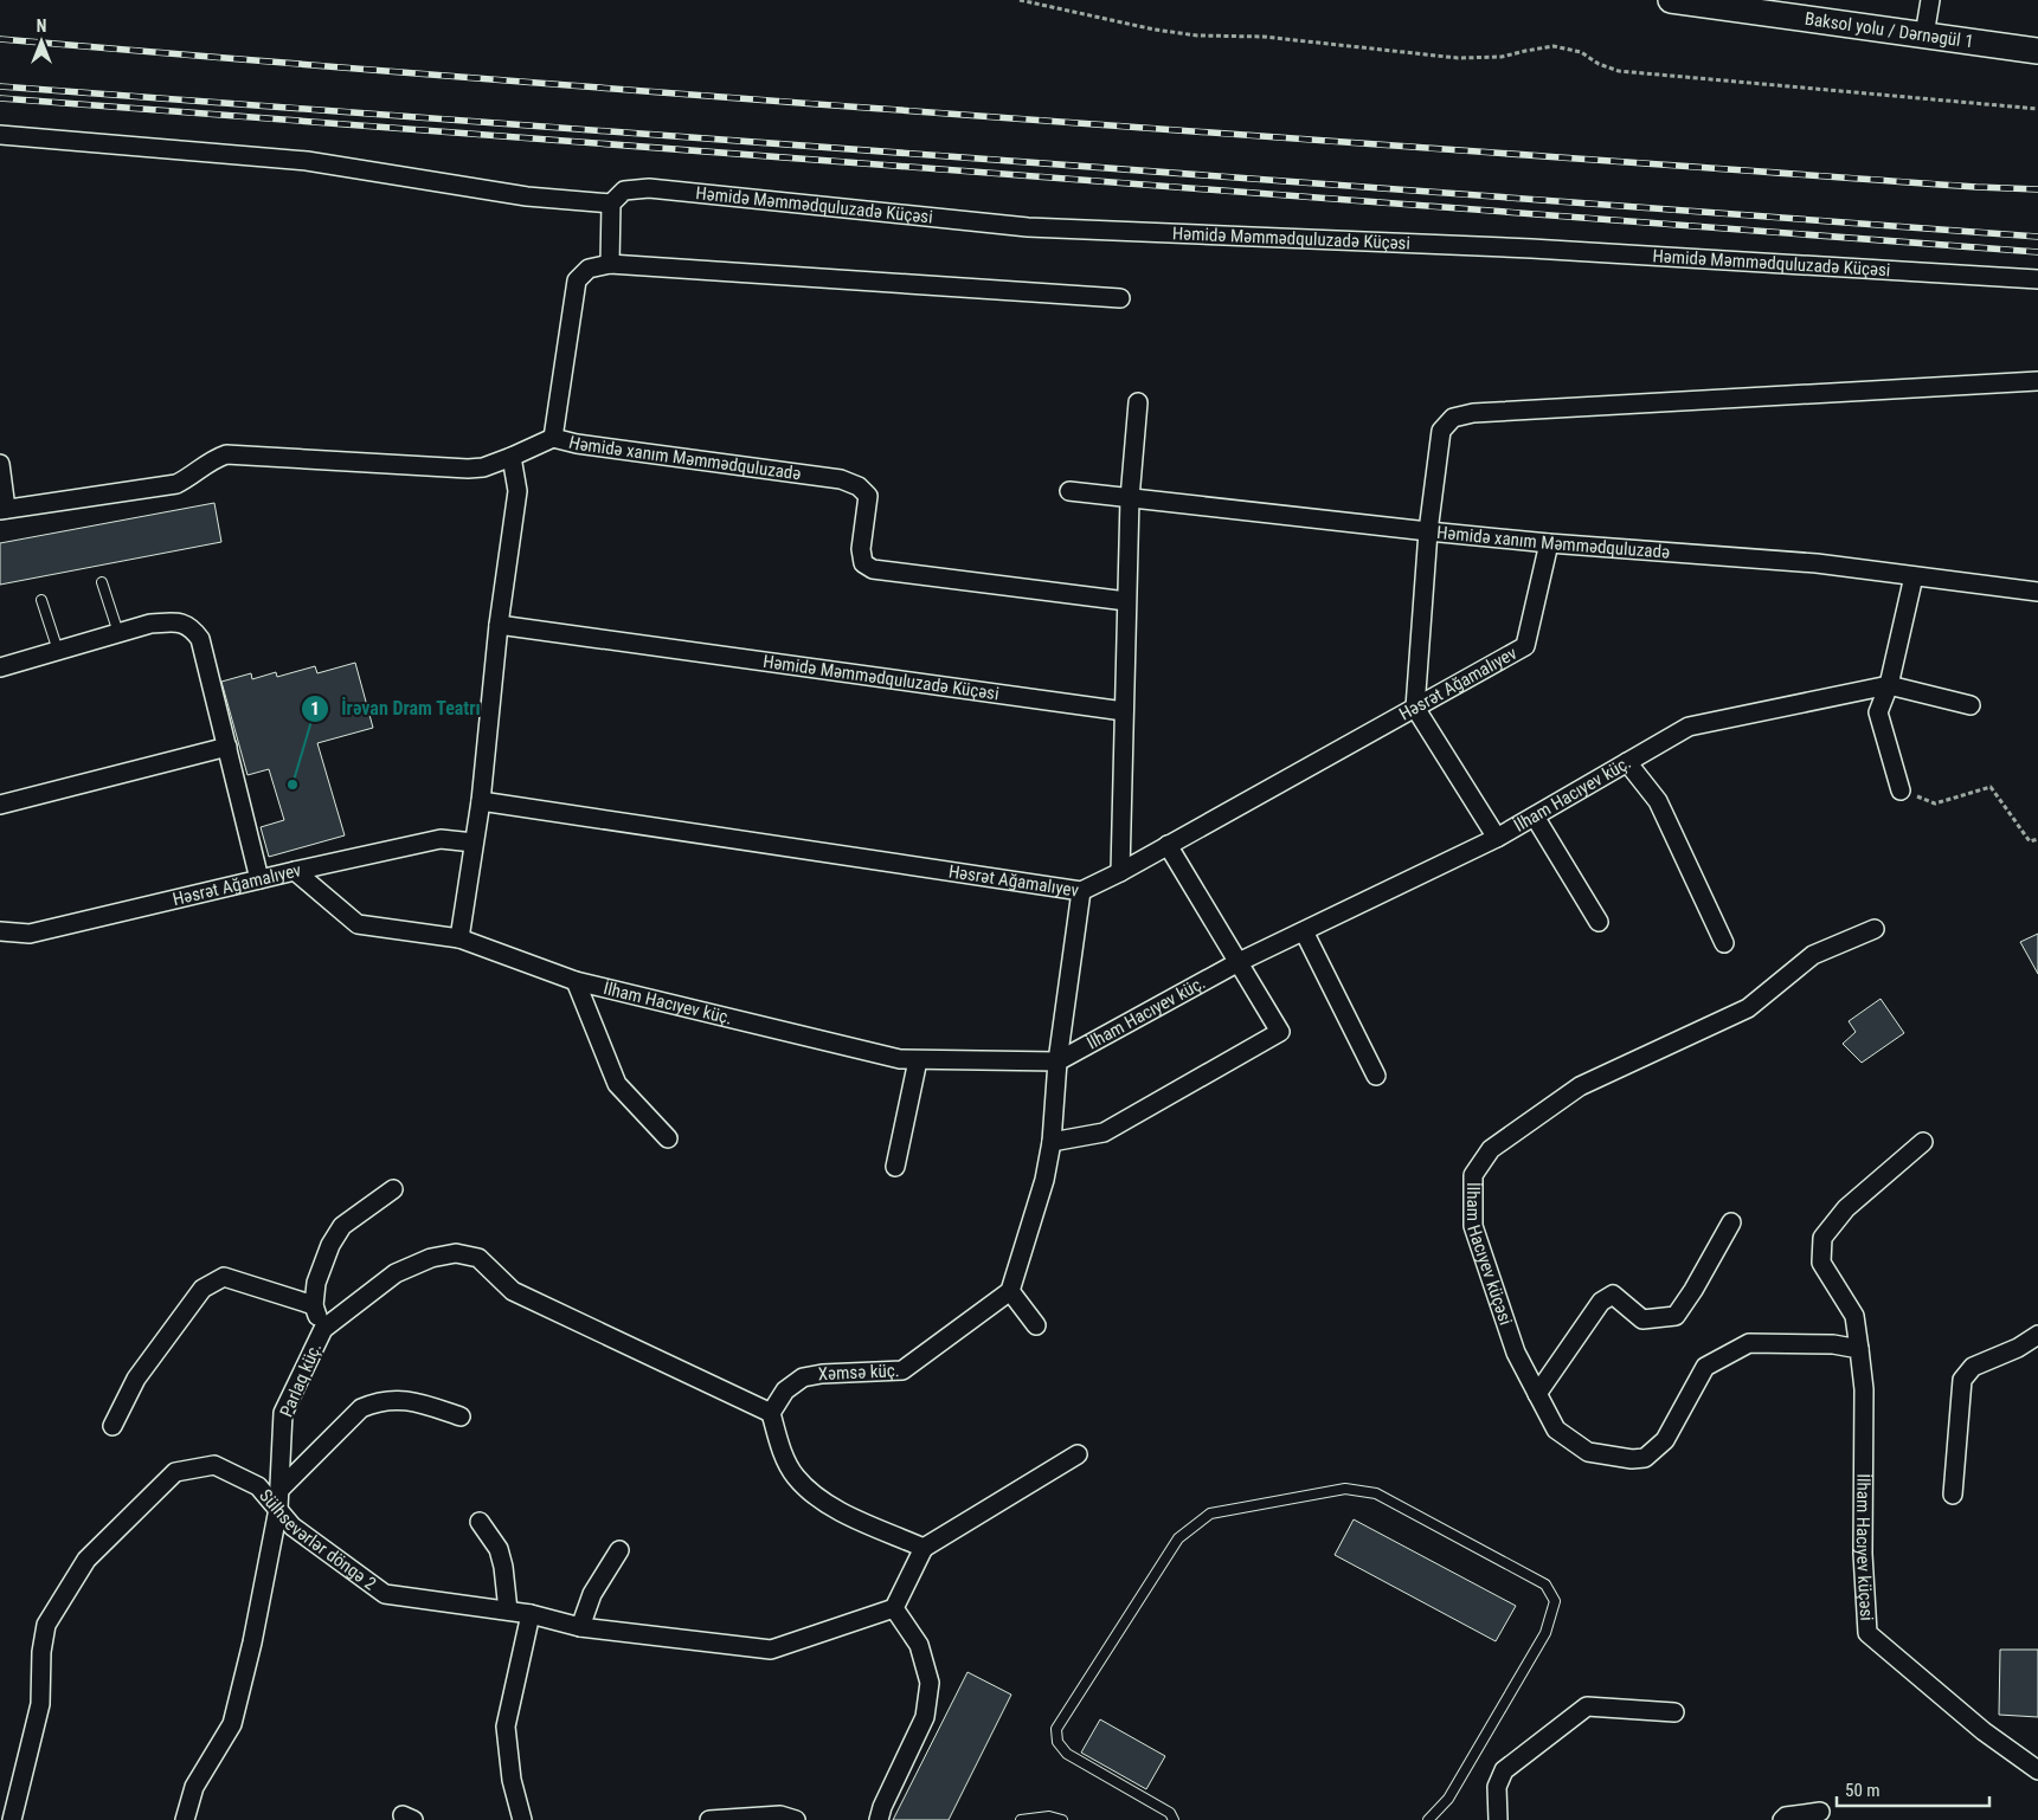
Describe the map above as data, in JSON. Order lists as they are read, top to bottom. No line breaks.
{"streets":{"main road":["Baksol yolu / Dərnəgül 1"],"street":["Həmidə Məmmədquluzadə Küçəsi","Həmidə xanım Məmmədquluzadə","Həsrət Ağamalıyev","İlham Hacıyev küç.","İlham Hacıyev küçəsi","Xəmsə küç.","Parlaq küç.","Sülhsevərlər döngə 2"]},"crossings":[["Həmidə xanım Məmmədquluzadə","Həsrət Ağamalıyev"],["Həsrət Ağamalıyev","İlham Hacıyev küç."],["Xəmsə küç.","Parlaq küç."],["Parlaq küç.","Sülhsevərlər döngə 2"]],"places":["İrəvan Dram Teatrı"],"scale_bar":"50 m","north":"top"}
